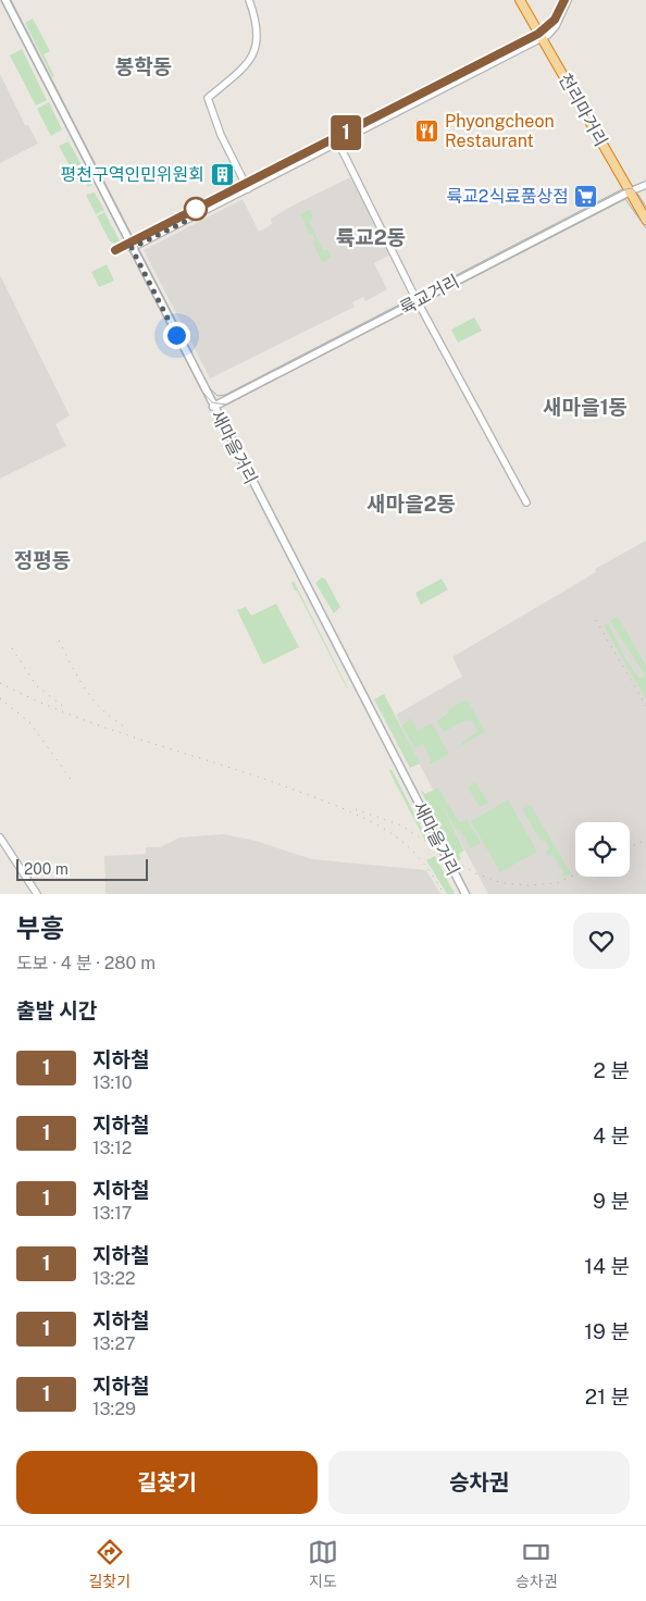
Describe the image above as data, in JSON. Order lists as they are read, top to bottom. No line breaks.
{"streets":{"highway":["천리마거리"],"main road":["륙교거리","새마을거리"]},"crossings":[["천리마거리","륙교거리"],["륙교거리","새마을거리"]],"districts":["봉학동","륙교2동","새마을1동","새마을2동","정평동"],"places":{"restaurant":["Phyongcheon Restaurant"],"building":["평천구역인민위원회"],"supermarket":["륙교2식료품상점"]},"lines":["metro line 1"],"scale_bar":"200 m","page":{"on_map":"1","scale":"200 m","heading":[["부흥","도보 · 4 분 · 280 m"],"출발 시간"],"list":[{"mark":"1","name":"지하철","note":"13:10","value":"2 분"},{"mark":"1","name":"지하철","note":"13:12","value":"4 분"},{"mark":"1","name":"지하철","note":"13:17","value":"9 분"},{"mark":"1","name":"지하철","note":"13:22","value":"14 분"},{"mark":"1","name":"지하철","note":"13:27","value":"19 분"},{"mark":"1","name":"지하철","note":"13:29","value":"21 분"}],"buttons":["길찾기","승차권"],"tabs":["길찾기","지도","승차권"]}}
